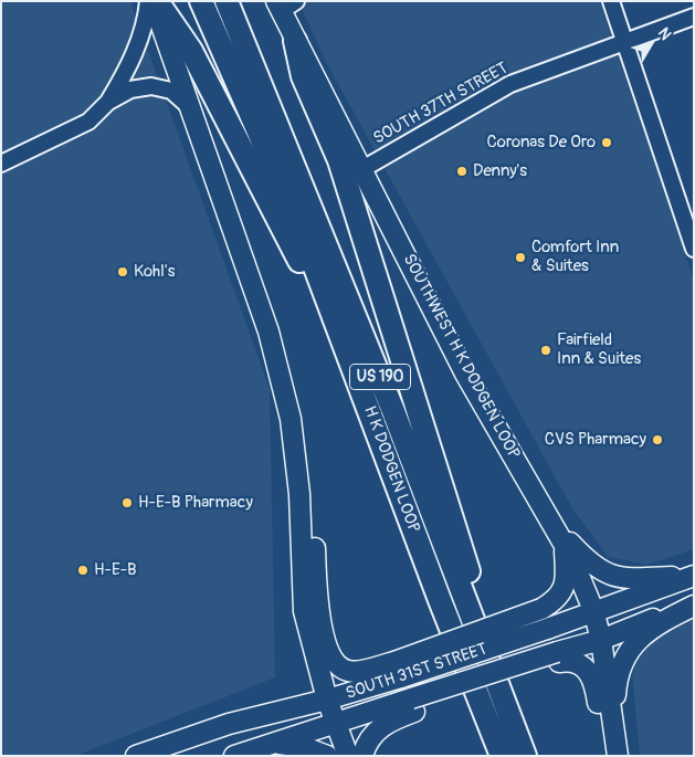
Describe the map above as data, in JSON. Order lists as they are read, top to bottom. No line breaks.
{"streets":{"highway":["US 190","H K DODGEN LOOP"],"main road":["SOUTHWEST H K DODGEN LOOP","SOUTH 31ST STREET"],"street":["SOUTH 37TH STREET"]},"crossings":[["SOUTH 37TH STREET","SOUTHWEST H K DODGEN LOOP"],["SOUTHWEST H K DODGEN LOOP","SOUTH 31ST STREET"]],"places":["Coronas De Oro","Denny's","Comfort Inn & Suites","Kohl's","Fairfield Inn & Suites","CVS Pharmacy","H-E-B Pharmacy","H-E-B"],"north":"top right"}
